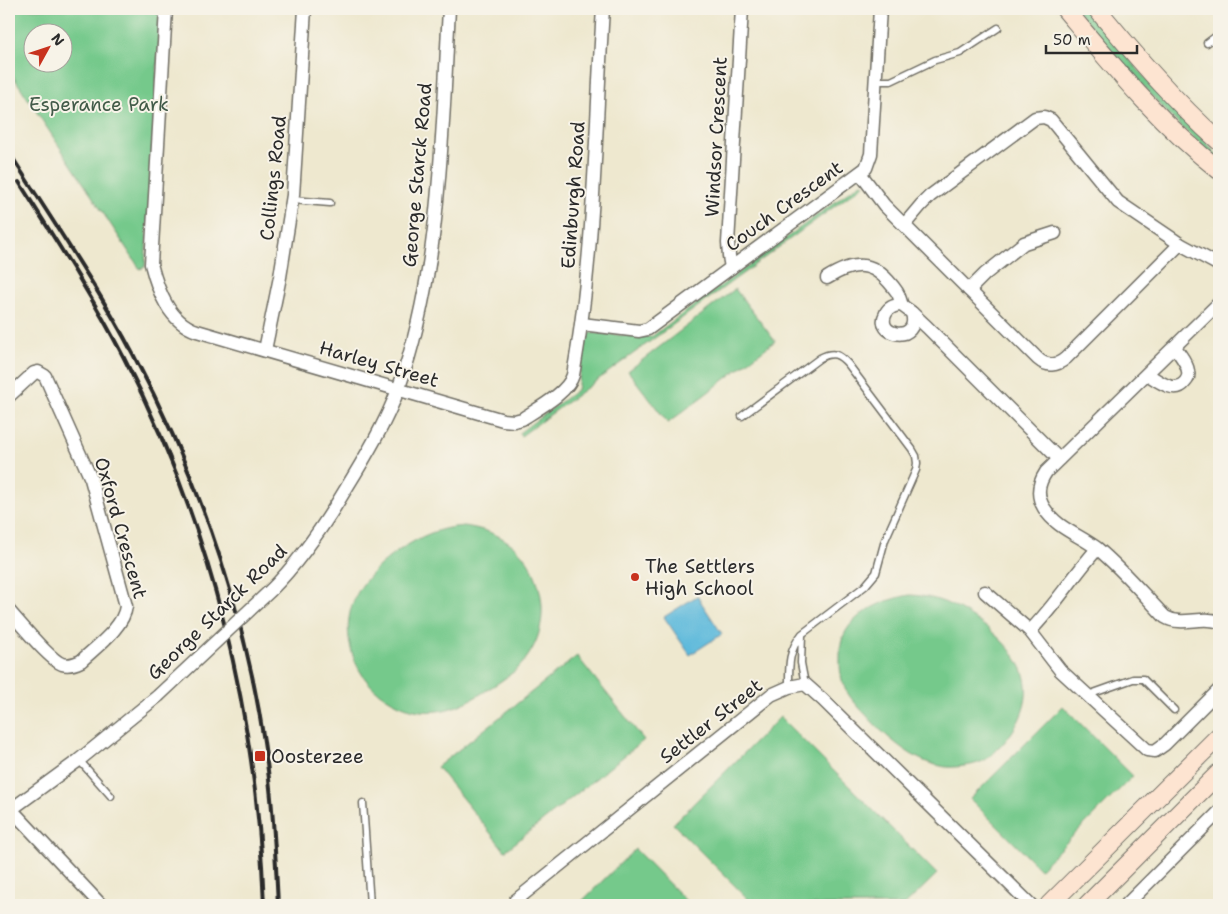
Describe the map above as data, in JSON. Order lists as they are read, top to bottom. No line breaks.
{"streets":{"street":["Windsor Crescent","George Starck Road","Collings Road","Edinburgh Road","Couch Crescent","Harley Street","Oxford Crescent","Settler Street"]},"crossings":[["Windsor Crescent","Couch Crescent"],["George Starck Road","Harley Street"],["Collings Road","Harley Street"],["Edinburgh Road","Couch Crescent"],["Edinburgh Road","Harley Street"]],"parks":["Esperance Park"],"places":{"other":["The Settlers High School"],"transit":["Oosterzee"]},"scale_bar":"50 m","north":"top right"}
